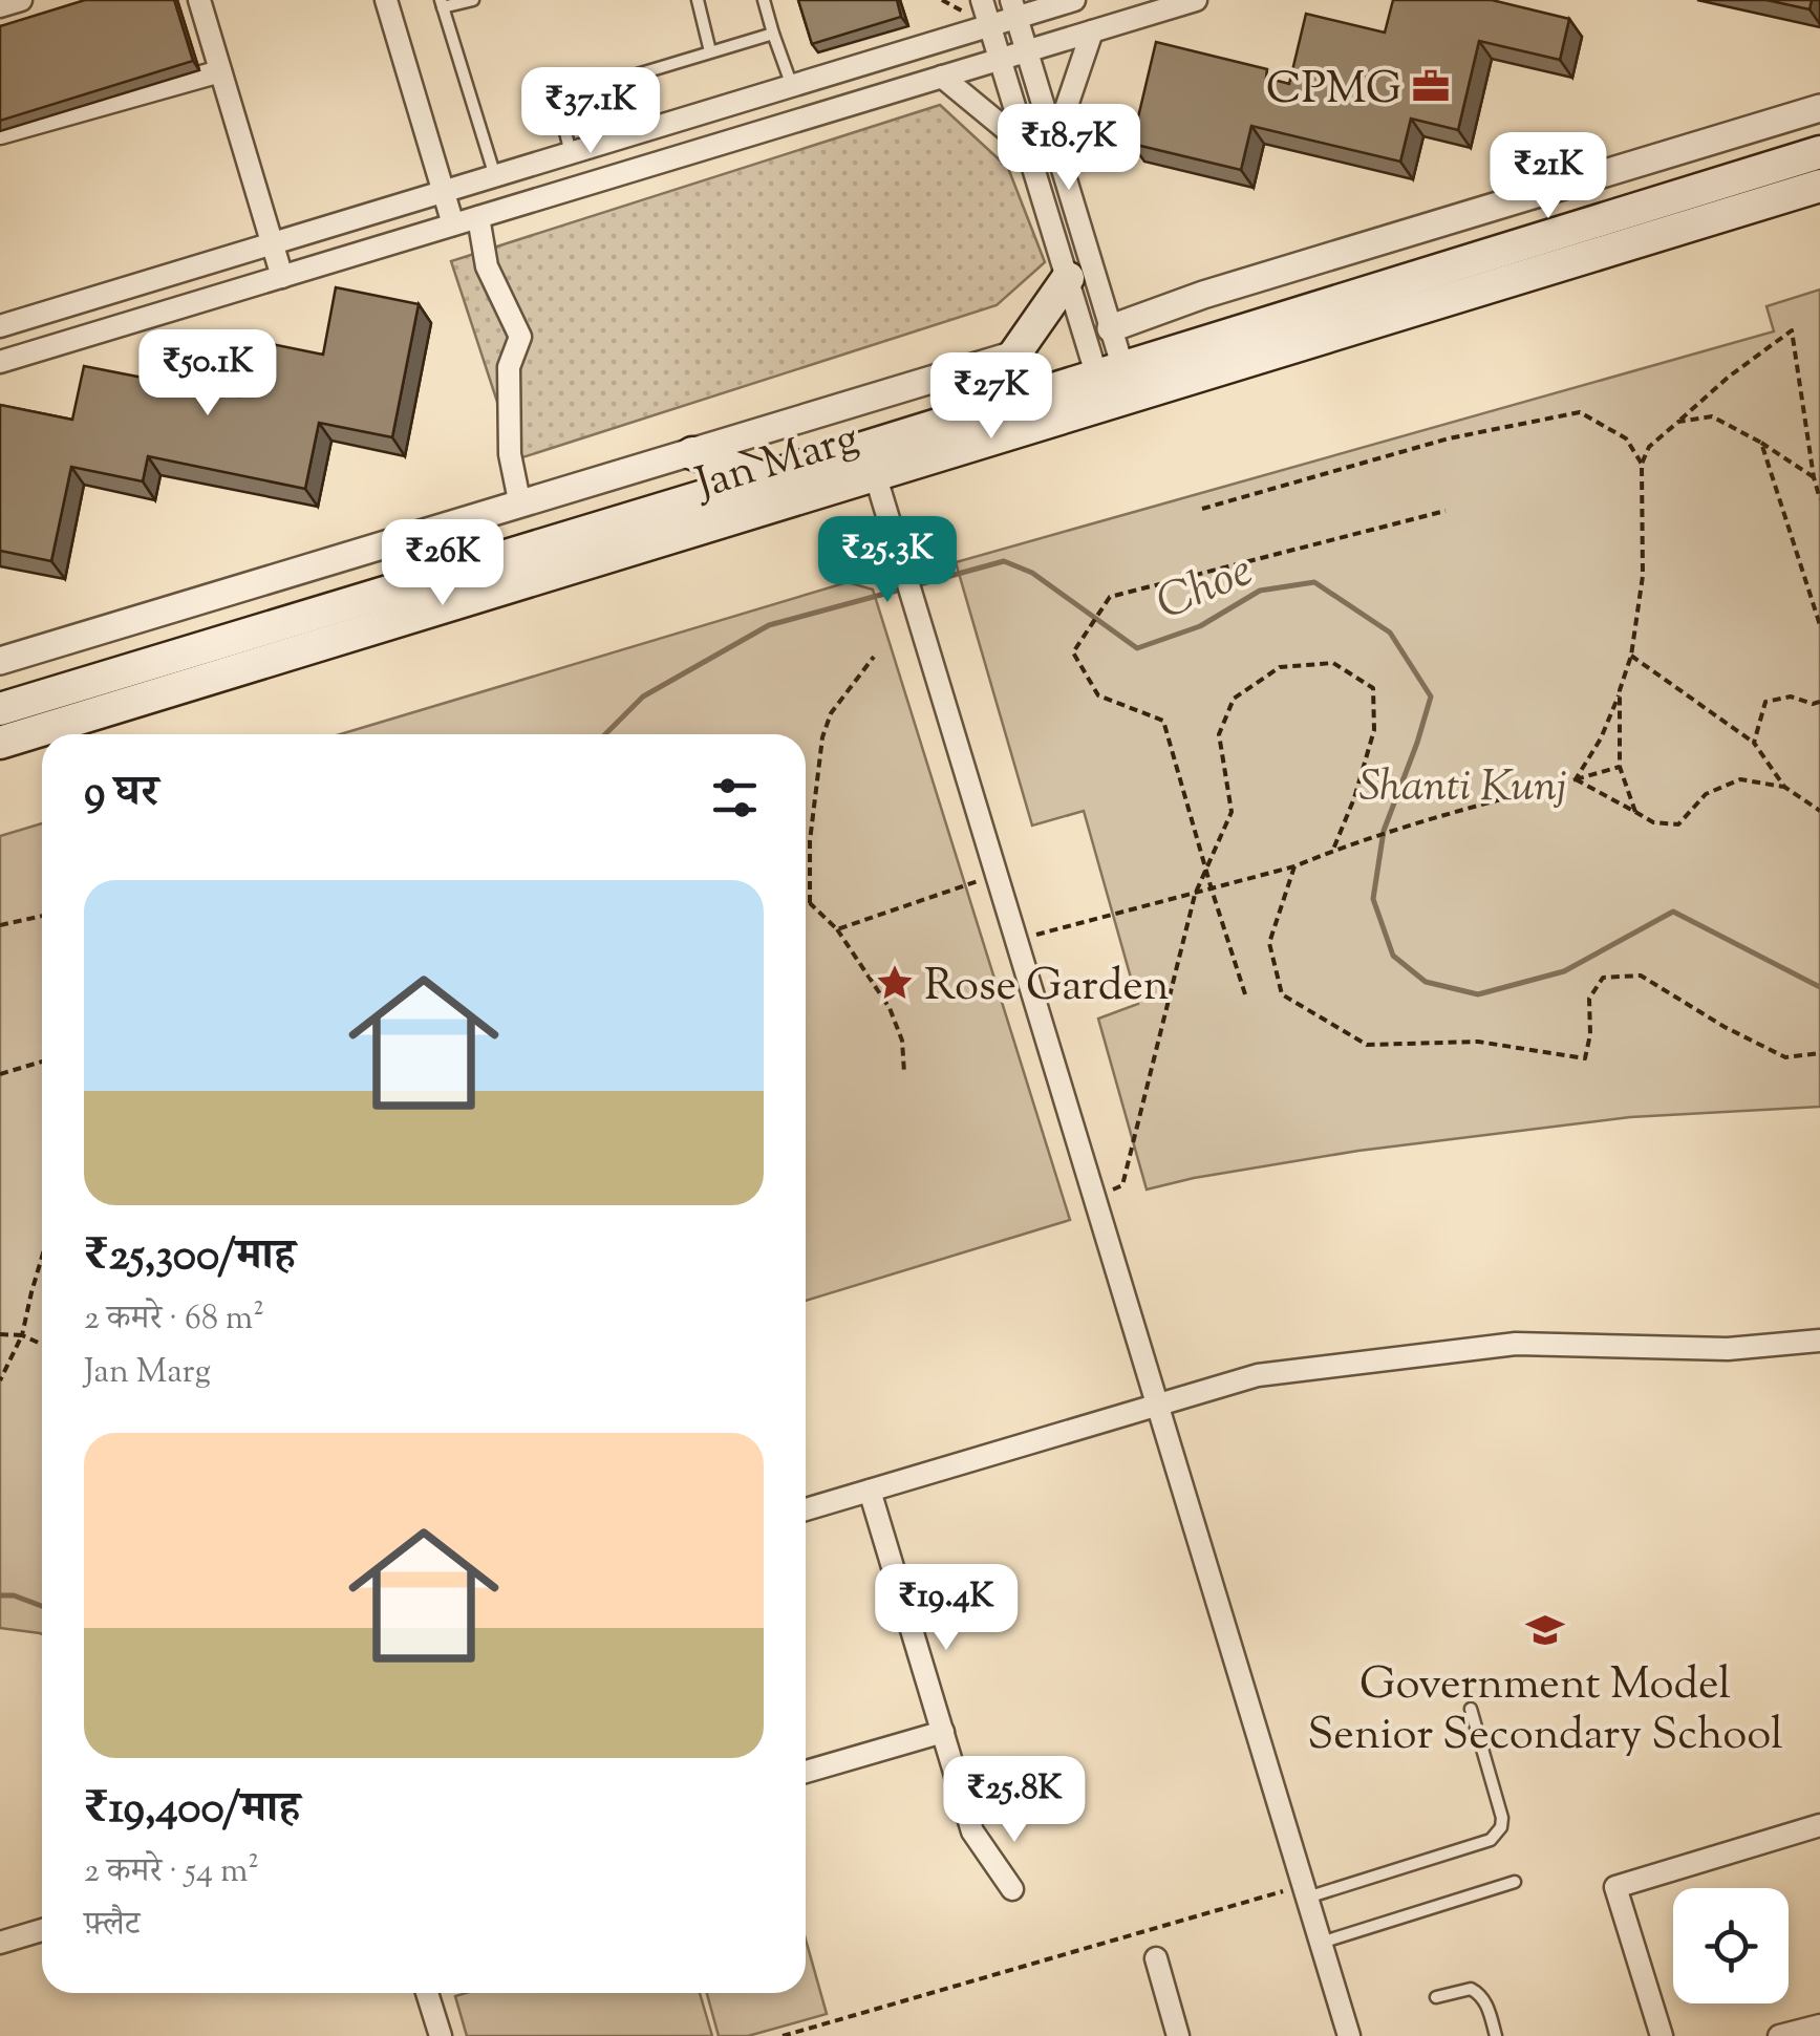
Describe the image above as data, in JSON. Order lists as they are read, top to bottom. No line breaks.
{"streets":{"main road":["Jan Marg"]},"water":["Choe"],"parks":["Shanti Kunj"],"places":{"office":["CPMG"],"place":["Rose Garden"],"school or university":["Government Model Senior Secondary School"]},"page":{"price":["₹37.1K","₹18.7K","₹21K","₹50.1K","₹27K","₹25.3K","₹26K","₹19.4K","₹25.8K"],"heading":"9 घर","list":[{"name":"₹25,300/माह","note":"2 कमरे · 68 m² · Jan Marg"},{"name":"₹19,400/माह","note":"2 कमरे · 54 m² · फ़्लैट"}]}}
